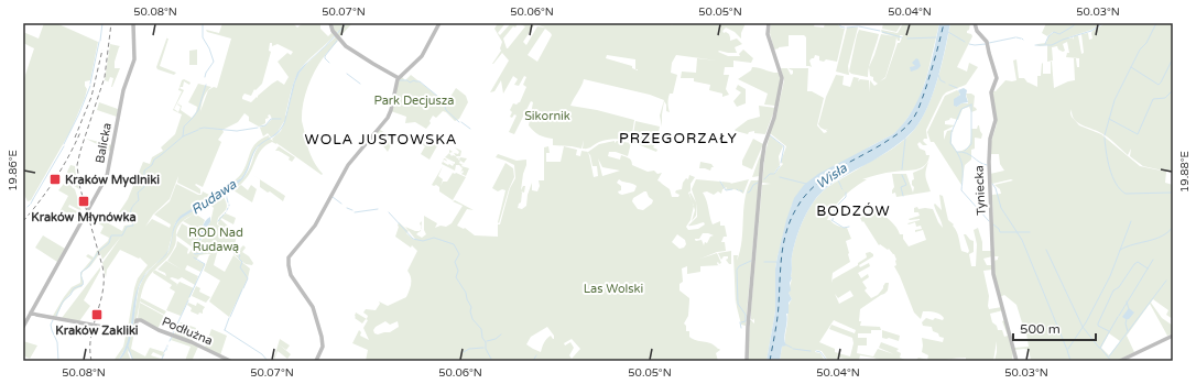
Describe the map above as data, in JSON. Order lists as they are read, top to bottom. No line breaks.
{"streets":{"street":["Balicka","Tyniecka","Podłużna"]},"crossings":[["Balicka","Podłużna"]],"districts":["PRZEGORZAŁY","WOLA JUSTOWSKA","BODZÓW"],"water":["Wisła","Rudawa"],"parks":["Park Decjusza","Sikornik","ROD Nad Rudawą","Las Wolski"],"places":{"transit":["Kraków Mydlniki","Kraków Młynówka","Kraków Zakliki"]},"scale_bar":"500 m","coordinates":["50.08°N","50.07°N","50.06°N","50.05°N","50.04°N","50.03°N","19.86°E","19.88°E"]}
